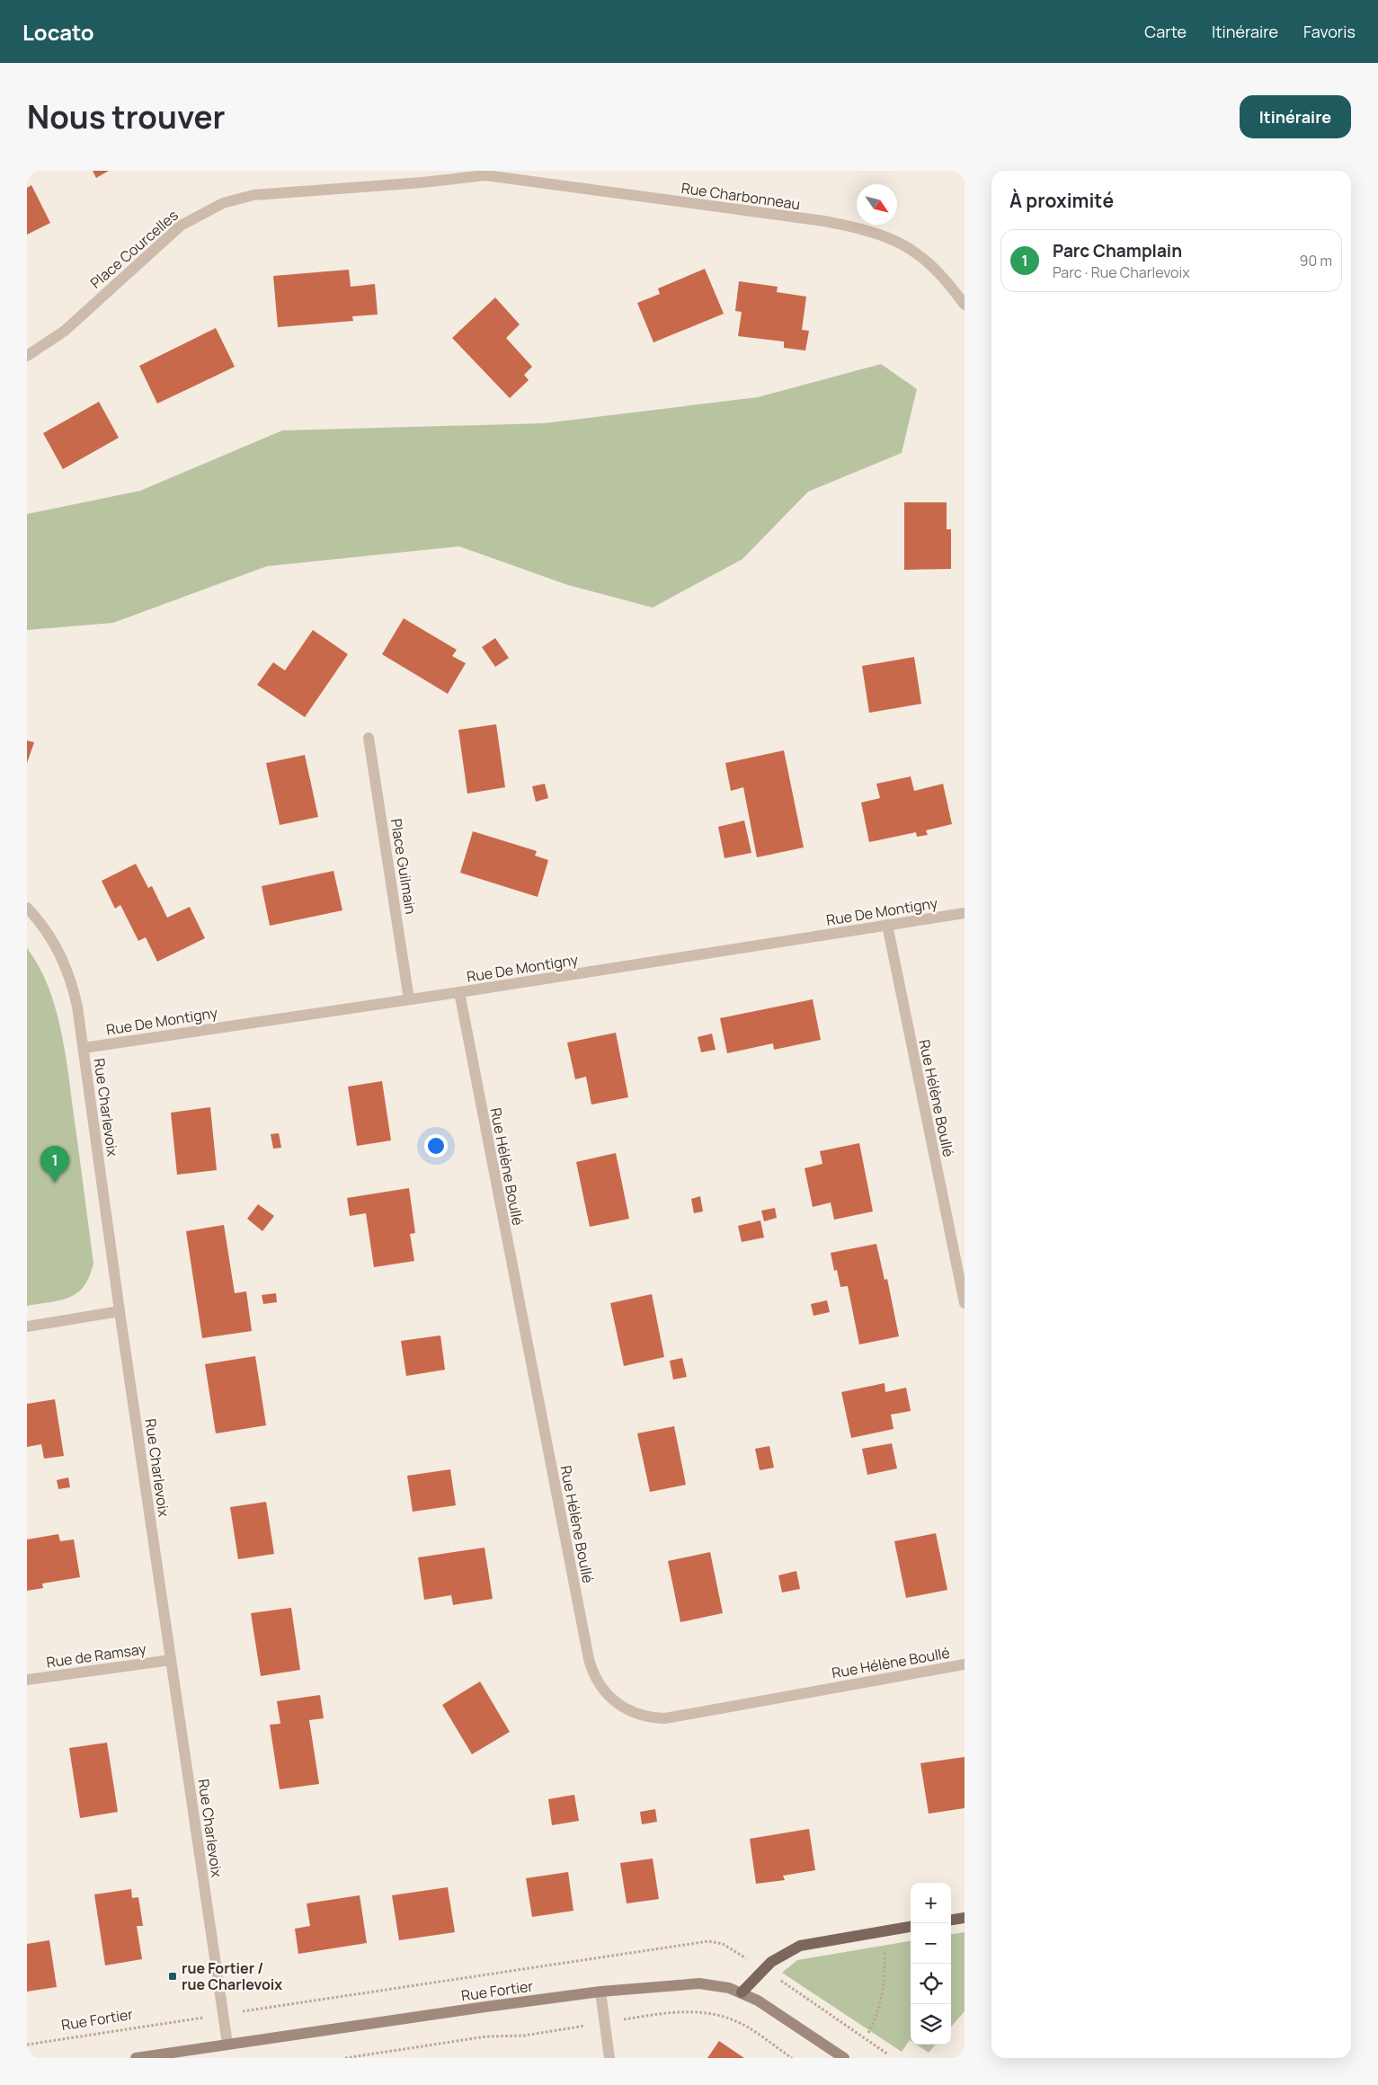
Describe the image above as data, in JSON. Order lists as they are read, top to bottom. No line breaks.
{"streets":{"street":["Rue Charbonneau","Place Courcelles","Place Guilmain","Rue De Montigny","Rue Hélène Boullé","Rue Charlevoix","Rue de Ramsay","Rue Fortier"]},"crossings":[["Rue Charbonneau","Place Courcelles"],["Place Guilmain","Rue De Montigny"],["Rue De Montigny","Rue Hélène Boullé"],["Rue De Montigny","Rue Charlevoix"],["Rue Charlevoix","Rue de Ramsay"],["Rue Charlevoix","Rue Fortier"]],"places":{"transit":["rue Fortier / rue Charlevoix"]},"north":"bottom right","page":{"header":"Locato","nav":["Carte","Itinéraire","Favoris"],"title":"Nous trouver","buttons":"Itinéraire","heading":"À proximité","list":[{"mark":"1","name":"Parc Champlain","note":"Parc · Rue Charlevoix","value":"90 m"}],"pins":"1","map_buttons":["+","−"]}}
